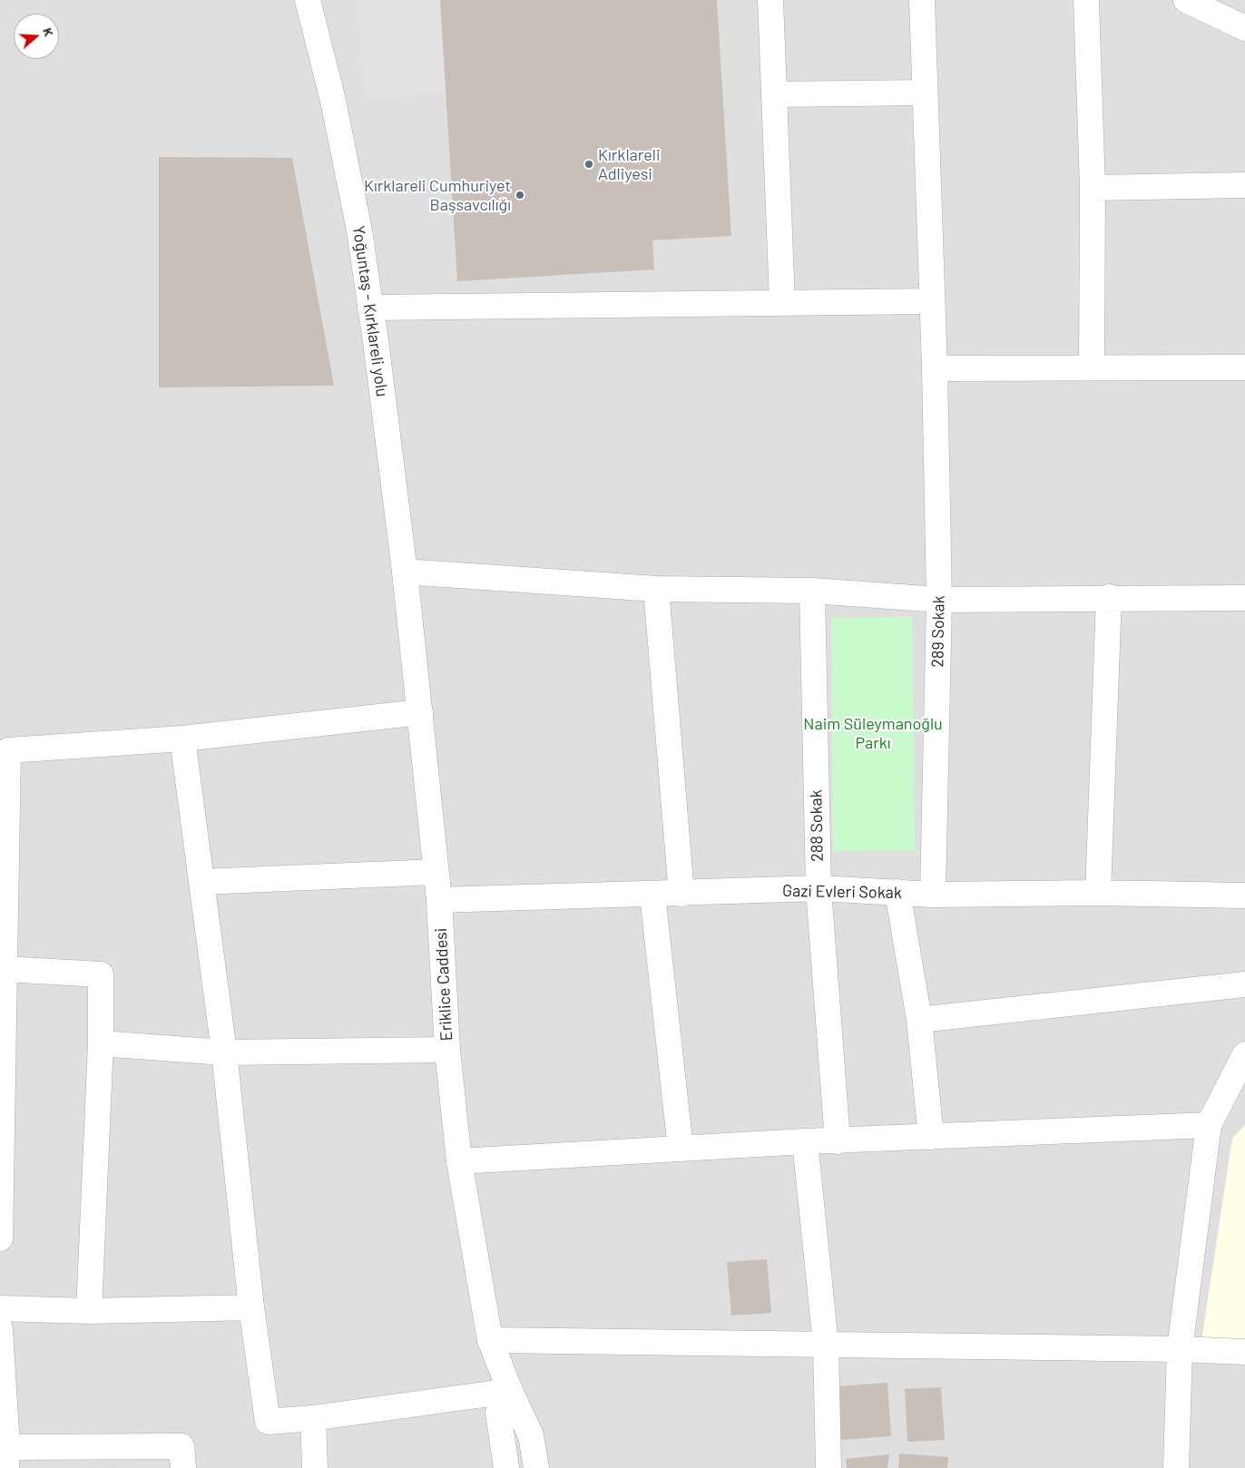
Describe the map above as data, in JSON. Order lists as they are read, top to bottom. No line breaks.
{"streets":{"street":["Yoğuntaş - Kırklareli yolu","289 Sokak","288 Sokak","Gazi Evleri Sokak","Eriklice Caddesi"]},"crossings":[["Yoğuntaş - Kırklareli yolu","Eriklice Caddesi"],["289 Sokak","Gazi Evleri Sokak"],["288 Sokak","Gazi Evleri Sokak"],["Gazi Evleri Sokak","Eriklice Caddesi"]],"parks":["Naim Süleymanoğlu Parkı"],"places":["Kırklareli Adliyesi","Kırklareli Cumhuriyet Başsavcılığı"],"north":"right"}
